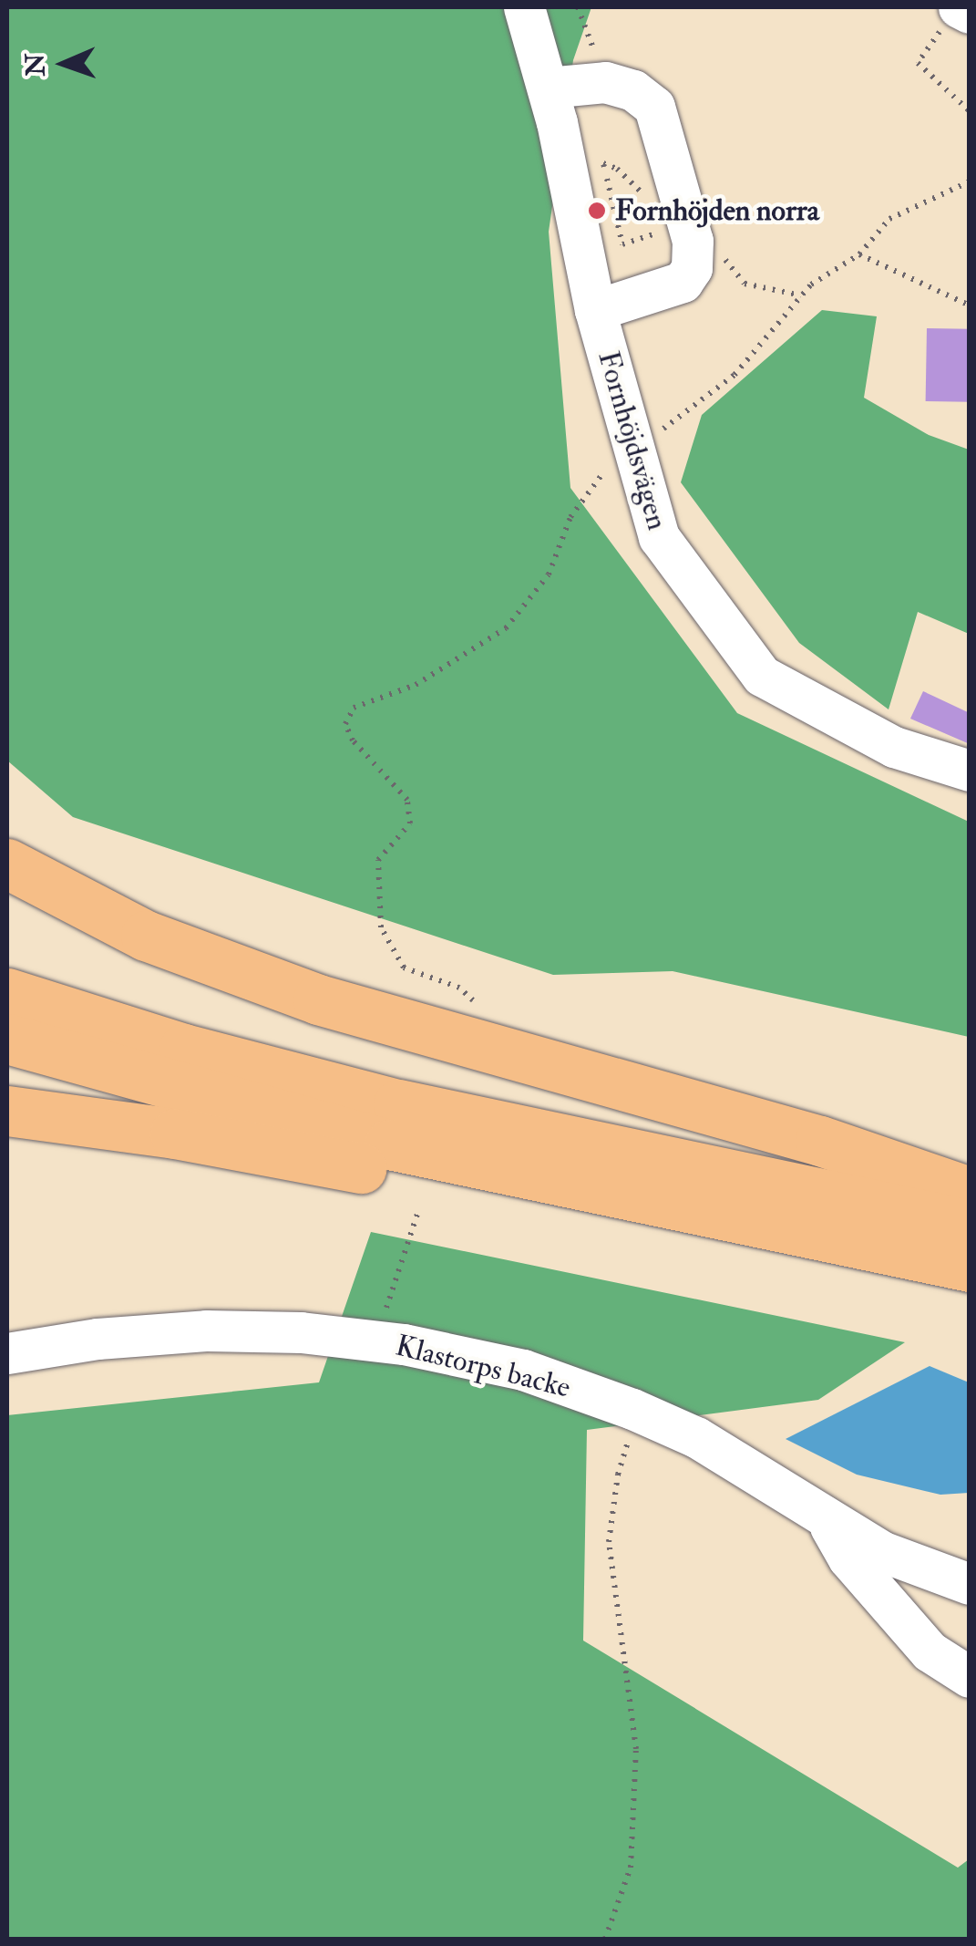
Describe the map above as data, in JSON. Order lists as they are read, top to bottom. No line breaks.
{"streets":{"street":["Fornhöjdsvägen","Klastorps backe"]},"places":["Fornhöjden norra"],"north":"left"}
